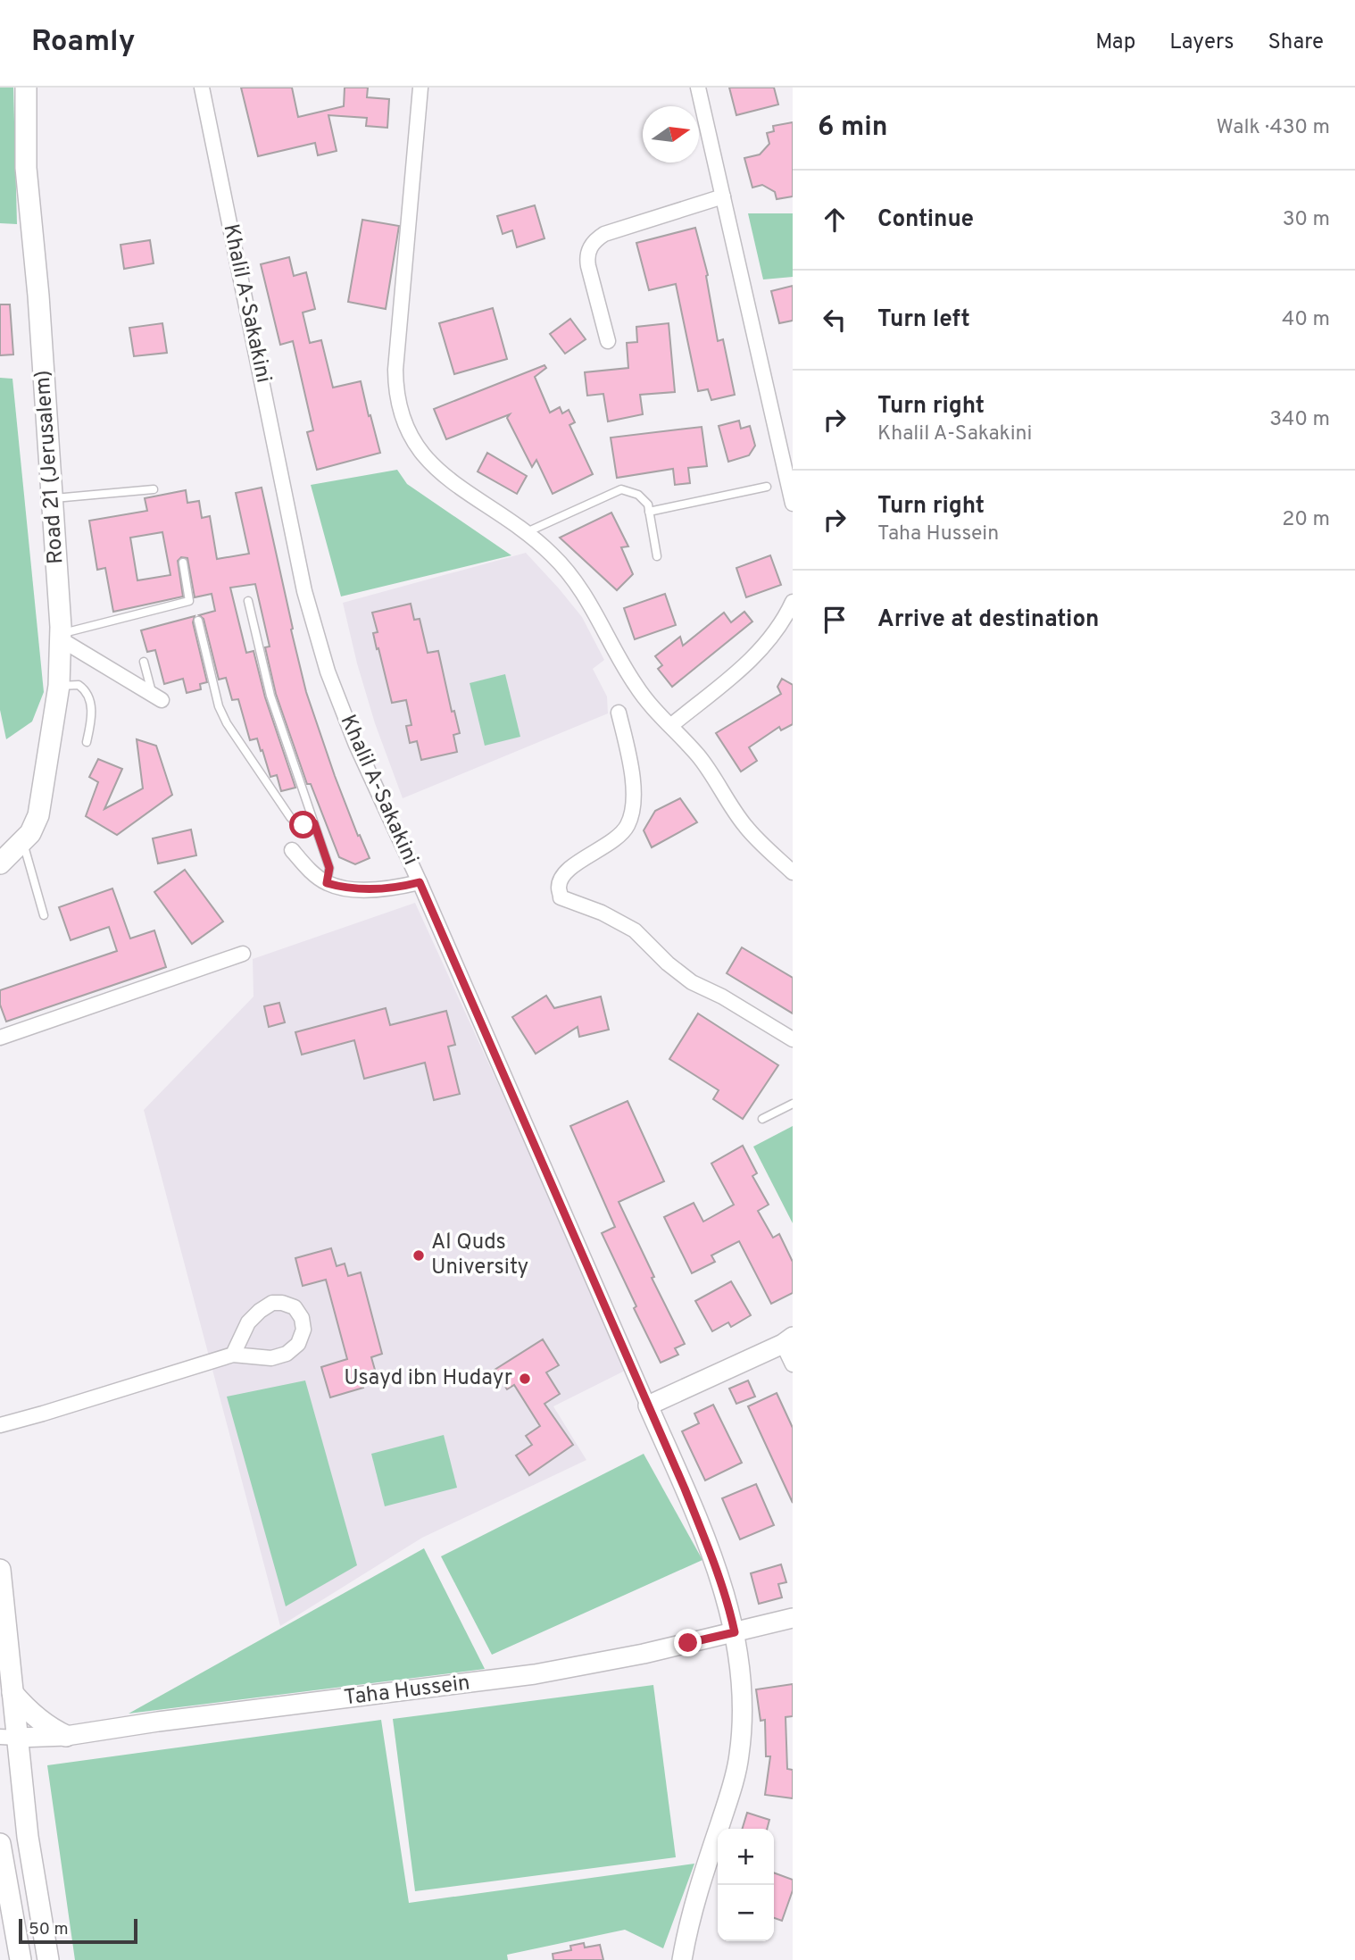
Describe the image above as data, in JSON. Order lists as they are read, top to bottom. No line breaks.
{"streets":{"main road":["Road 21 (Jerusalem)"],"street":["Khalil A-Sakakini","Taha Hussein"]},"crossings":[["Khalil A-Sakakini","Taha Hussein"]],"places":["Al Quds University","Usayd ibn Hudayr"],"scale_bar":"50 m","north":"right","page":{"header":"Roamly","nav":["Map","Layers","Share"],"heading":["6 min","Walk · 430 m"],"list":[["Continue","30 m"],["Turn left","40 m"],["Turn right","Khalil A-Sakakini","340 m"],["Turn right","Taha Hussein","20 m"],"Arrive at destination"],"map_buttons":["+","−"],"scale":"50 m"}}
